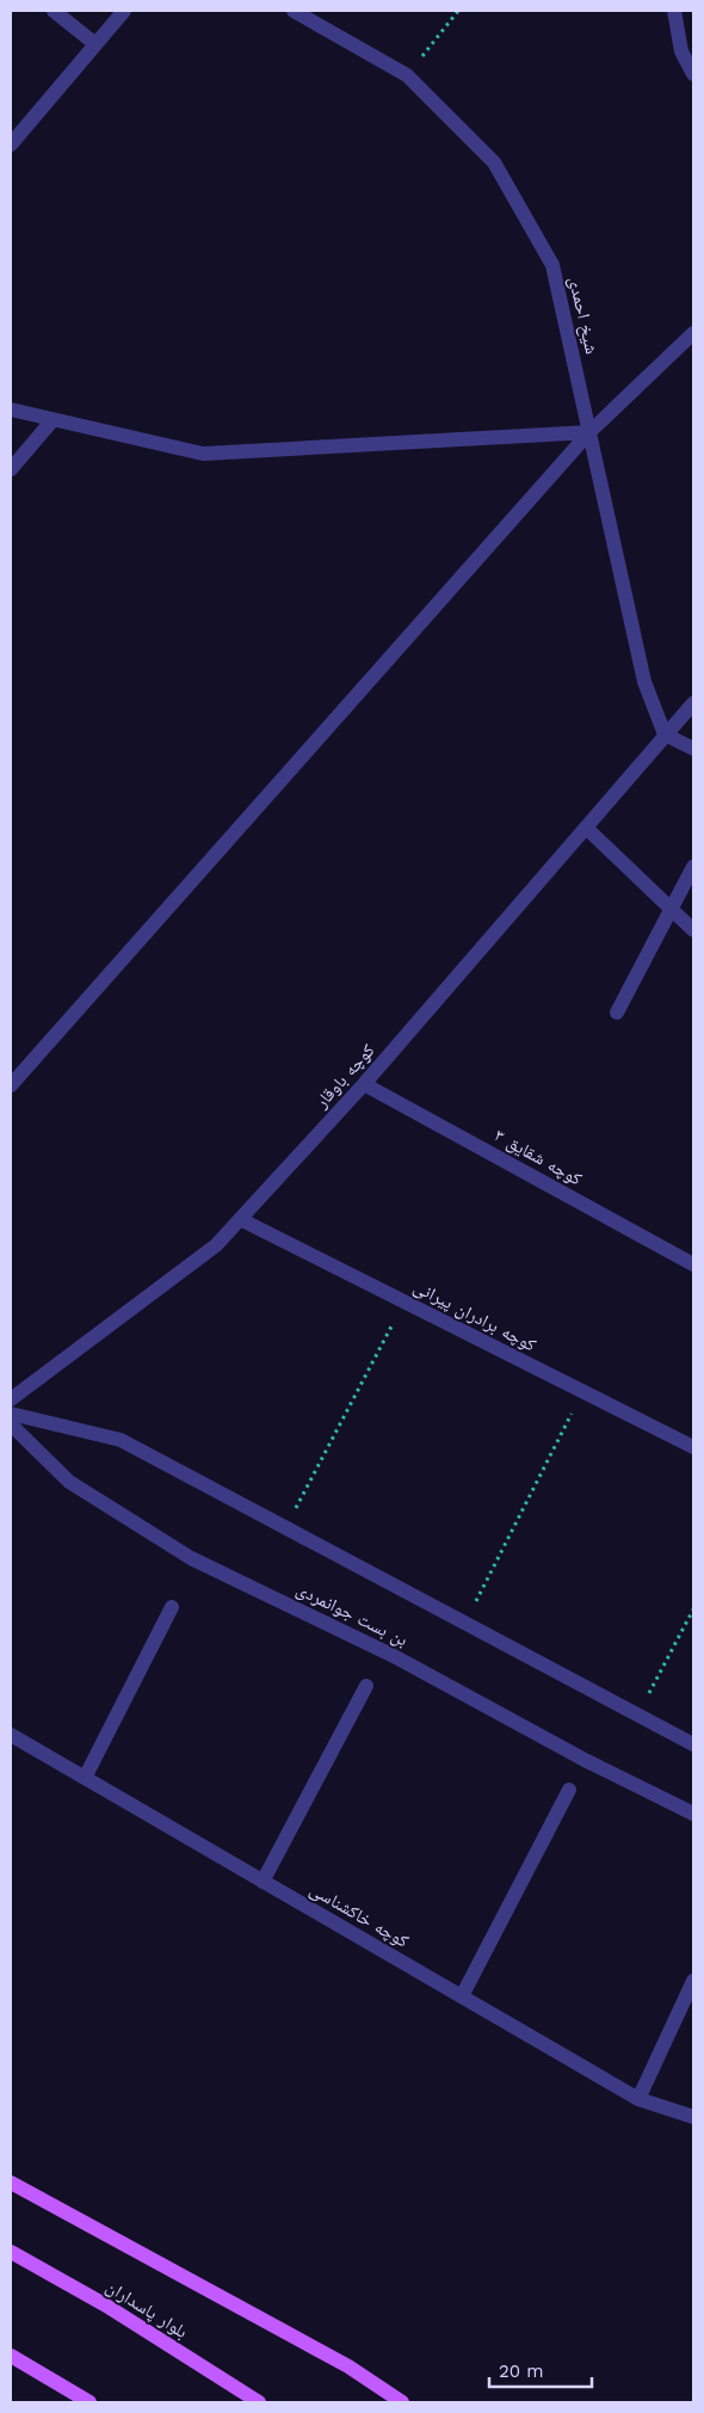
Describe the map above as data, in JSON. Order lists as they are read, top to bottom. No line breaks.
{"streets":{"main road":["بلوار پاسداران"],"street":["شیخ احمدی","کوچه باوقار","کوچه شقایق ۳","کوچه برادران پیرانی","بن بست جوانمردی","کوچه خاکشناسی"]},"crossings":[["شیخ احمدی","کوچه باوقار"],["کوچه باوقار","کوچه شقایق ۳"],["کوچه باوقار","کوچه برادران پیرانی"]],"scale_bar":"20 m"}
